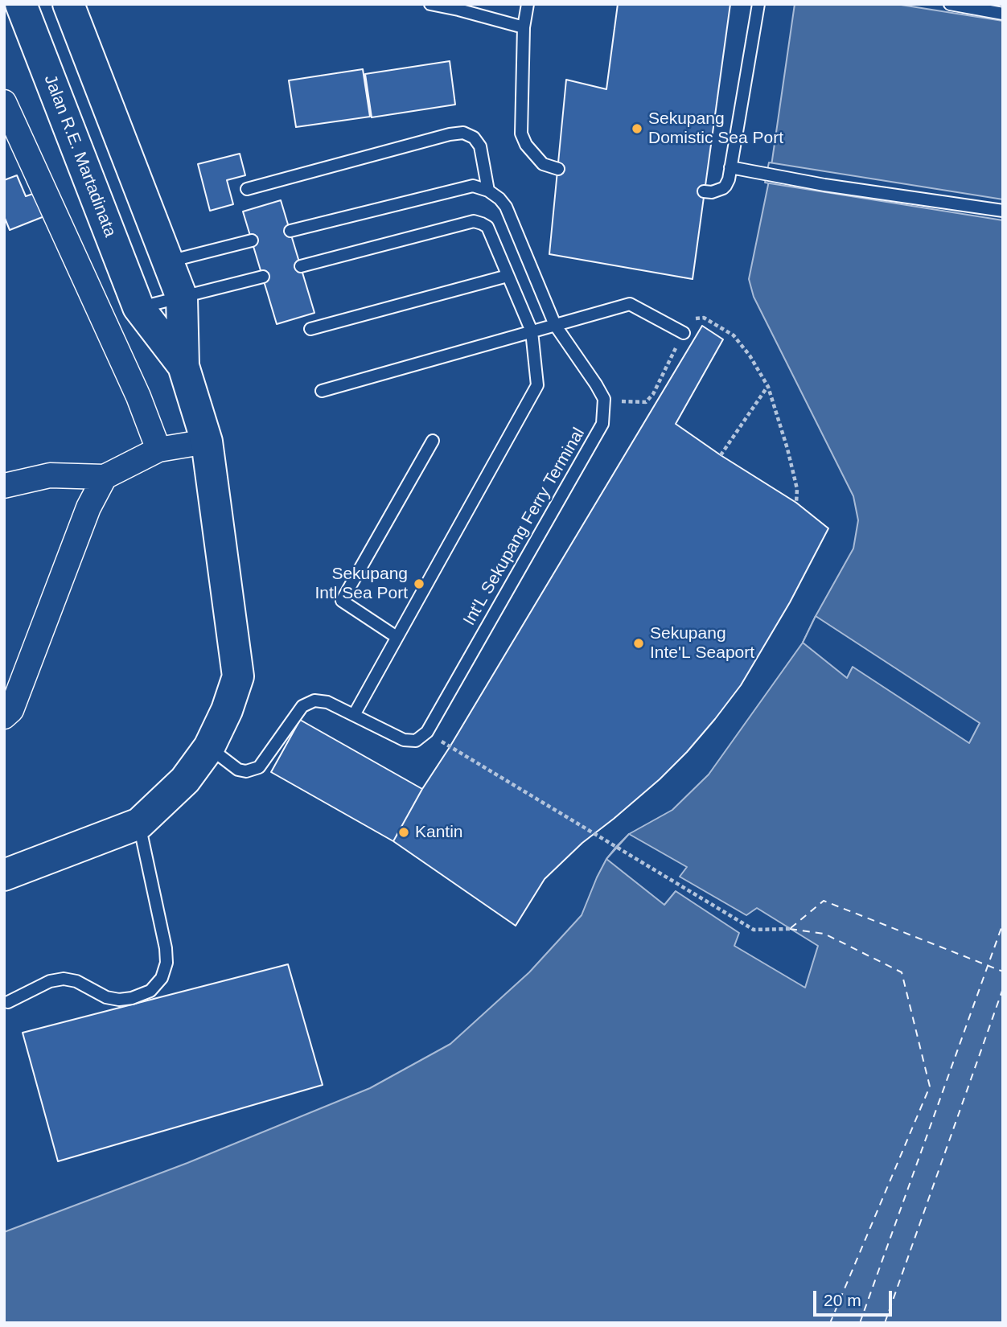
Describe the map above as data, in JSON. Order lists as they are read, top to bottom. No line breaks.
{"streets":{"street":["Jalan R.E. Martadinata"],"lane":["Int'L Sekupang Ferry Terminal"]},"places":["Sekupang Domistic Sea Port","Sekupang Intl Sea Port","Sekupang Inte'L Seaport","Kantin"],"scale_bar":"20 m"}
